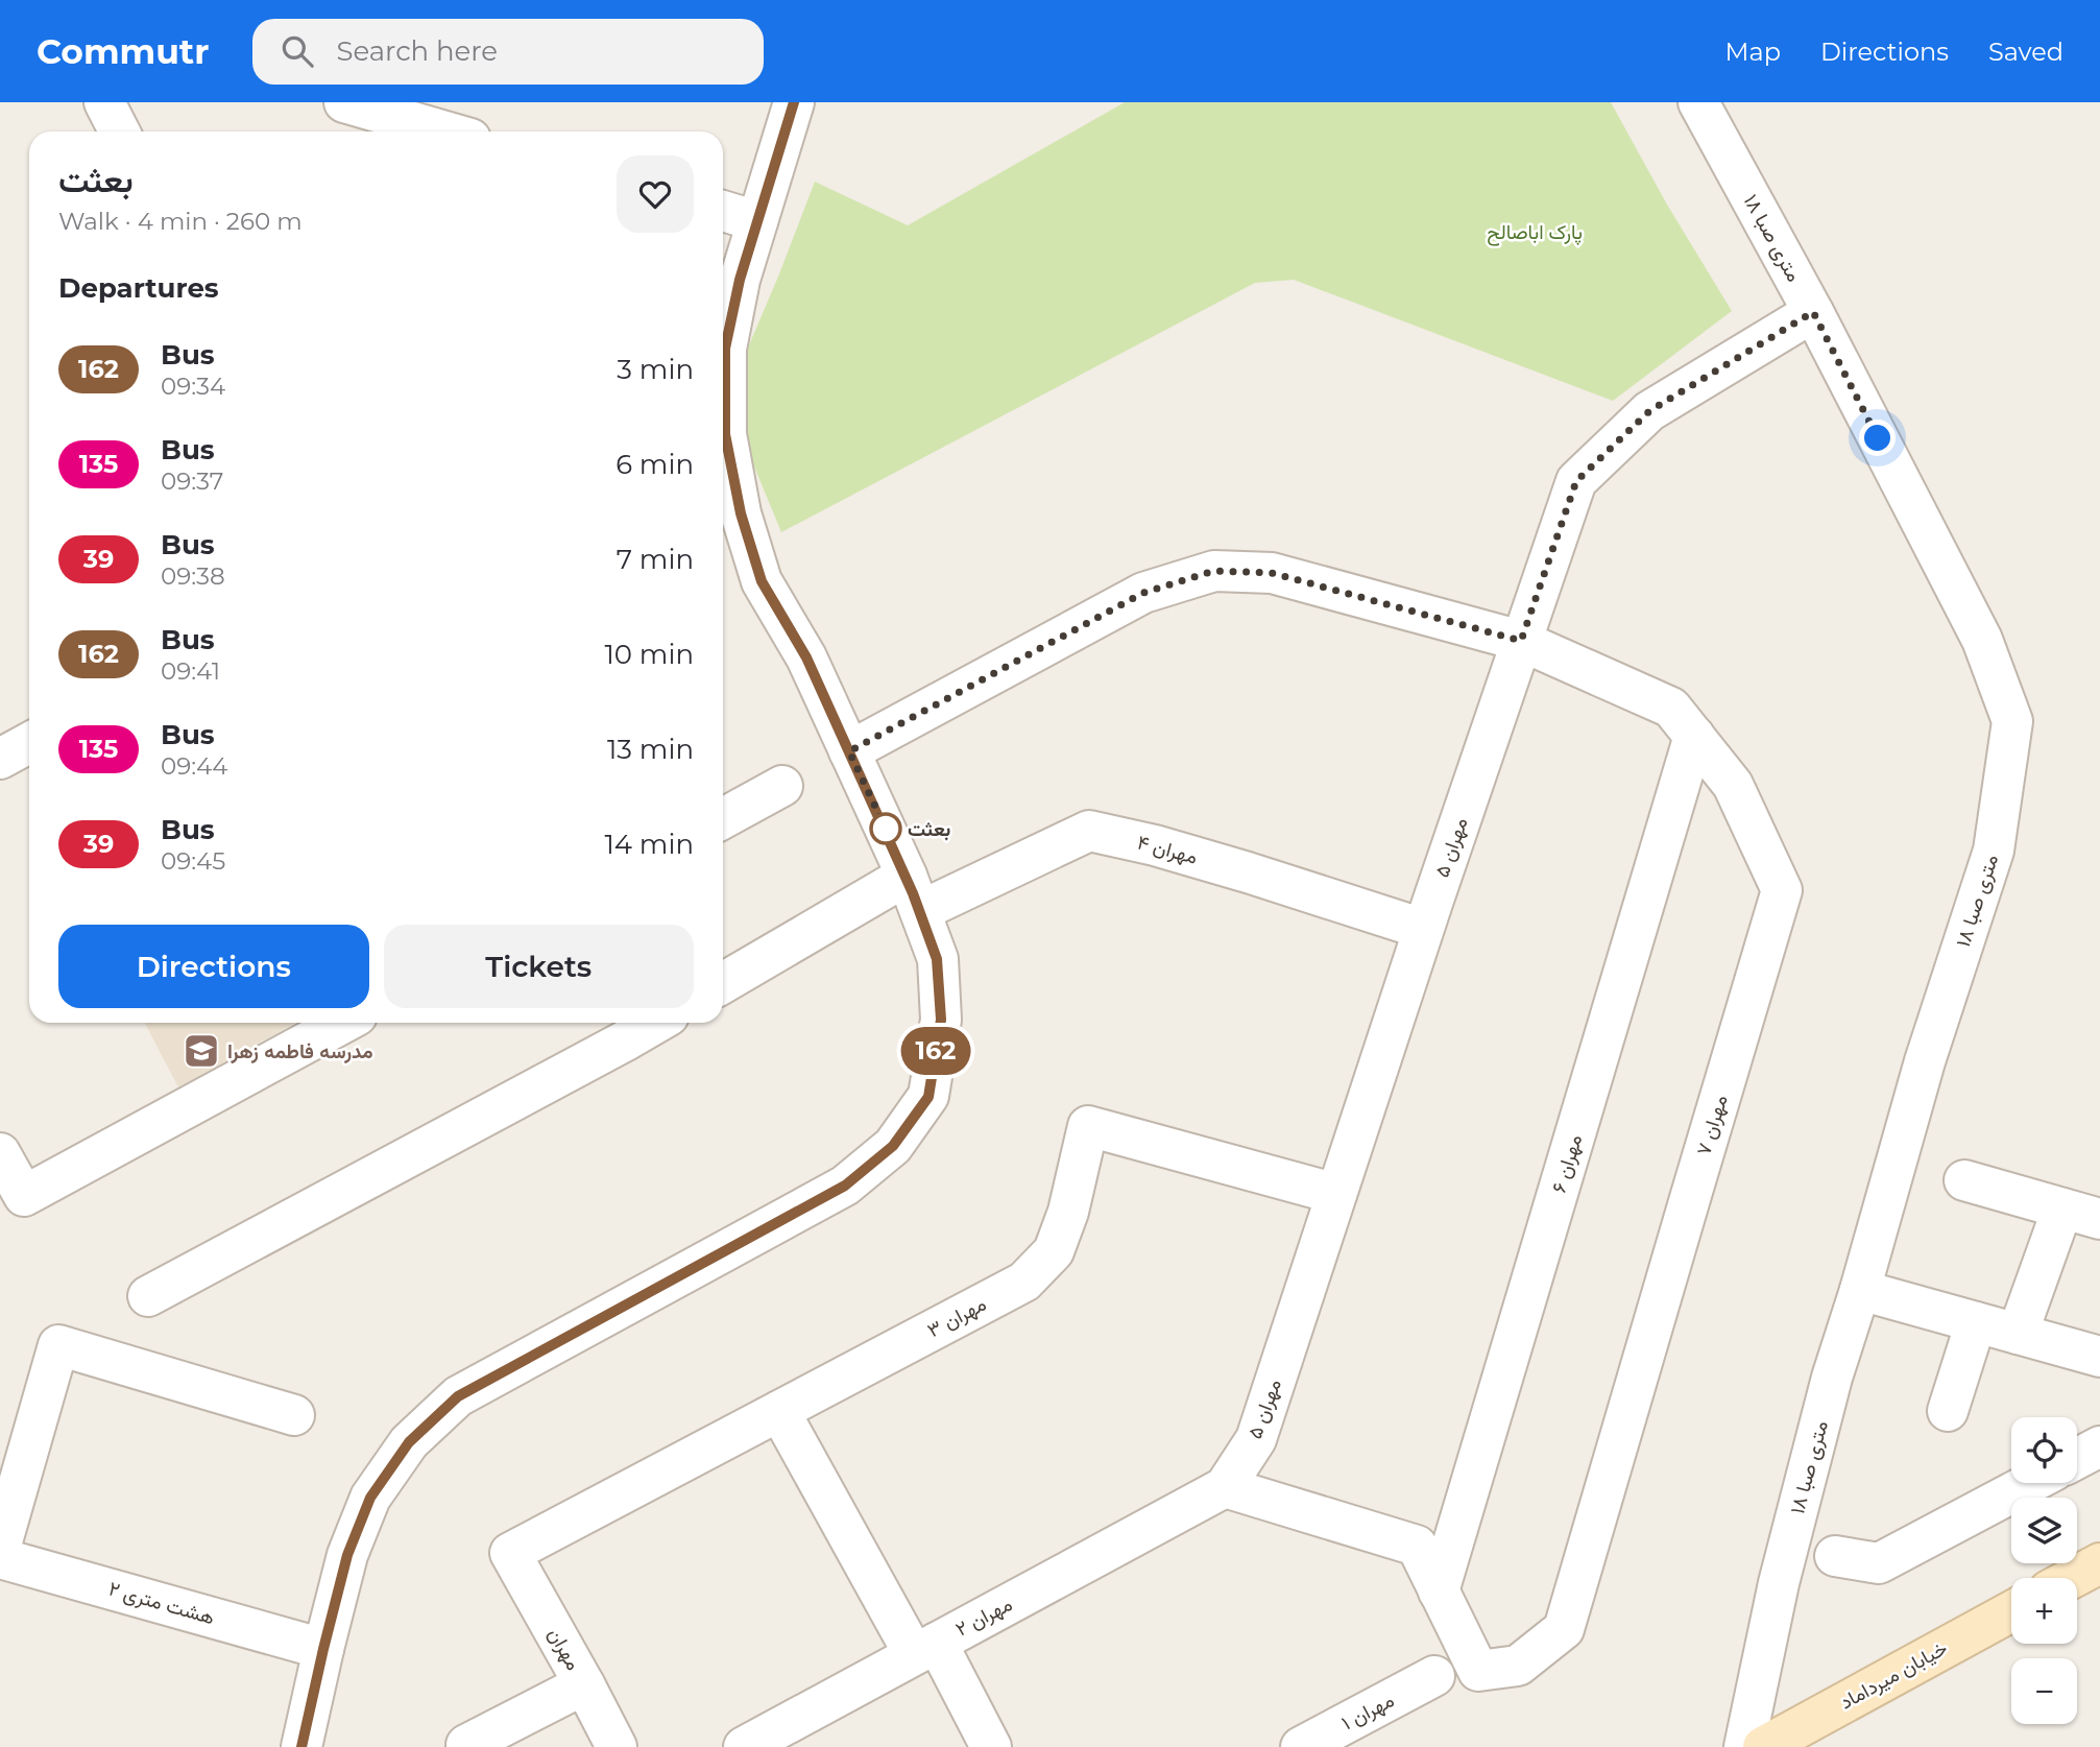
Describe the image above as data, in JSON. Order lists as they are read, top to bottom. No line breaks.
{"streets":{"main road":["خیابان میرداماد"],"street":["متری صبا ۱۸","مهران ۵","مهران ۴","مهران ۷","مهران ۶","مهران ۳","هشت متری ۲","مهران ۲","مهران","مهران ۱"]},"crossings":[["متری صبا ۱۸","مهران ۵"],["مهران ۵","مهران ۴"],["مهران ۵","مهران ۷"],["مهران ۵","مهران ۳"],["مهران ۵","مهران ۲"],["مهران ۷","مهران ۶"],["مهران ۳","مهران"]],"parks":["پارک اباصالح"],"places":{"other":["بعثت"],"school or university":["مدرسه فاطمه زهرا"]},"lines":["bus line 162"],"page":{"header":"Commutr","search":"Search here","nav":["Map","Directions","Saved"],"on_map":"162","heading":[["بعثت","Walk · 4 min · 260 m"],"Departures"],"list":[{"mark":"162","name":"Bus","note":"09:34","value":"3 min"},{"mark":"135","name":"Bus","note":"09:37","value":"6 min"},{"mark":"39","name":"Bus","note":"09:38","value":"7 min"},{"mark":"162","name":"Bus","note":"09:41","value":"10 min"},{"mark":"135","name":"Bus","note":"09:44","value":"13 min"},{"mark":"39","name":"Bus","note":"09:45","value":"14 min"}],"buttons":["Directions","Tickets"],"map_buttons":["+","−"]}}
